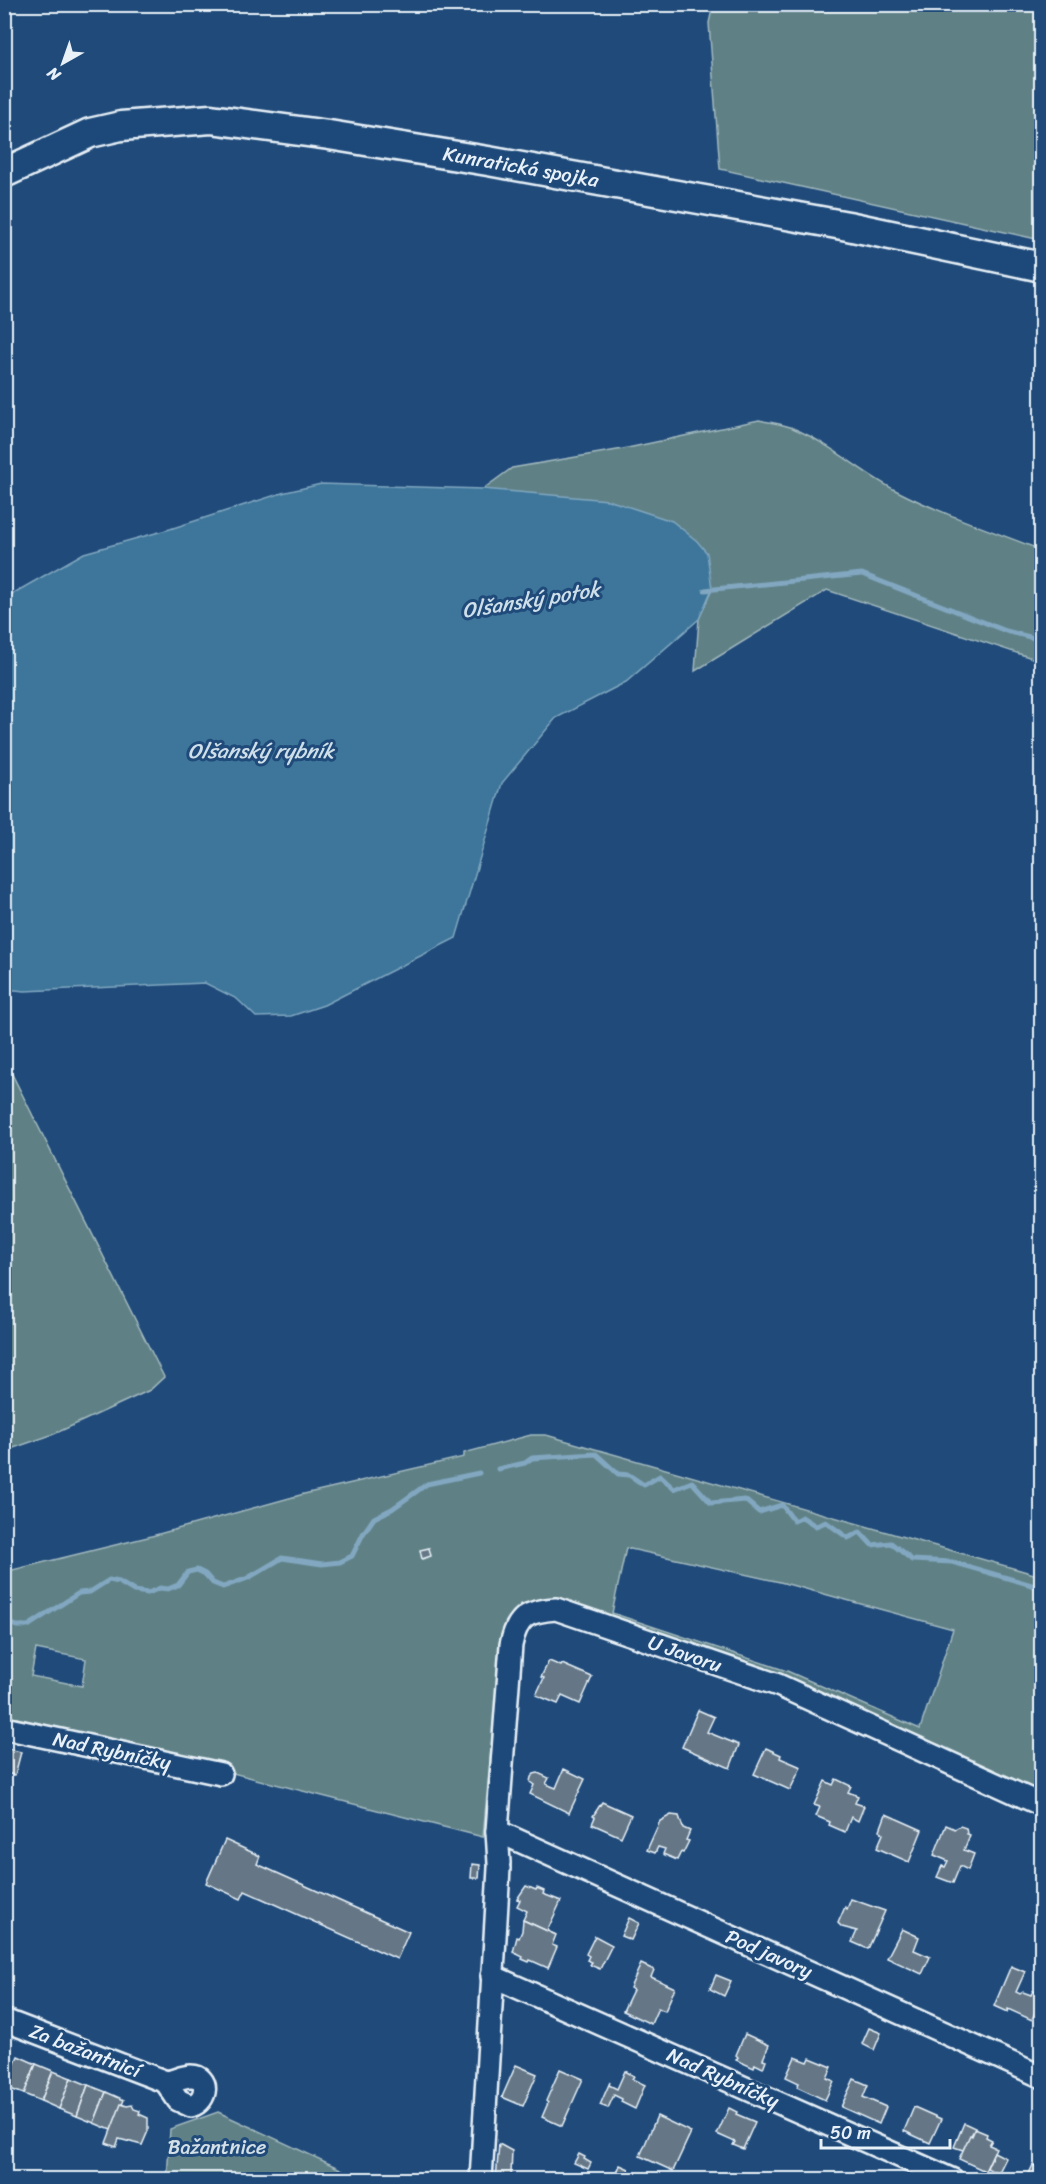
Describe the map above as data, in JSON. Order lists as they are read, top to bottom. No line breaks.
{"streets":{"main road":["Kunratická spojka"],"street":["U Javoru","Nad Rybníčky","Pod javory","Za bažantnicí"]},"crossings":[["U Javoru","Nad Rybníčky"],["U Javoru","Pod javory"]],"water":["Olšanský potok","Olšanský rybník"],"parks":["Bažantnice"],"scale_bar":"50 m","north":"bottom left"}
